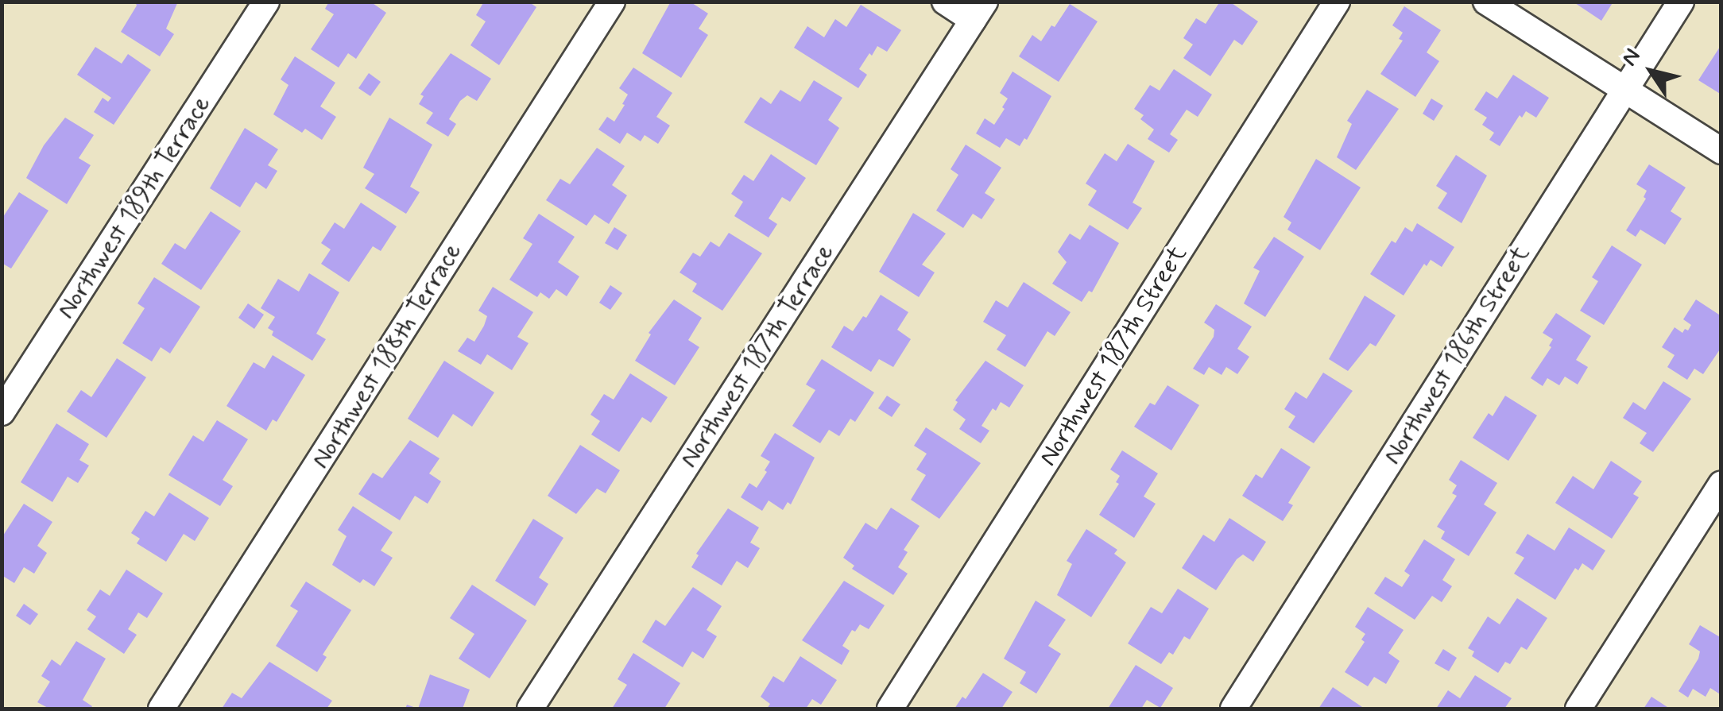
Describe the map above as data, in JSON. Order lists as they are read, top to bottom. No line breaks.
{"streets":{"street":["Northwest 189th Terrace","Northwest 186th Street","Northwest 188th Terrace","Northwest 187th Terrace","Northwest 187th Street"]},"north":"top left"}
